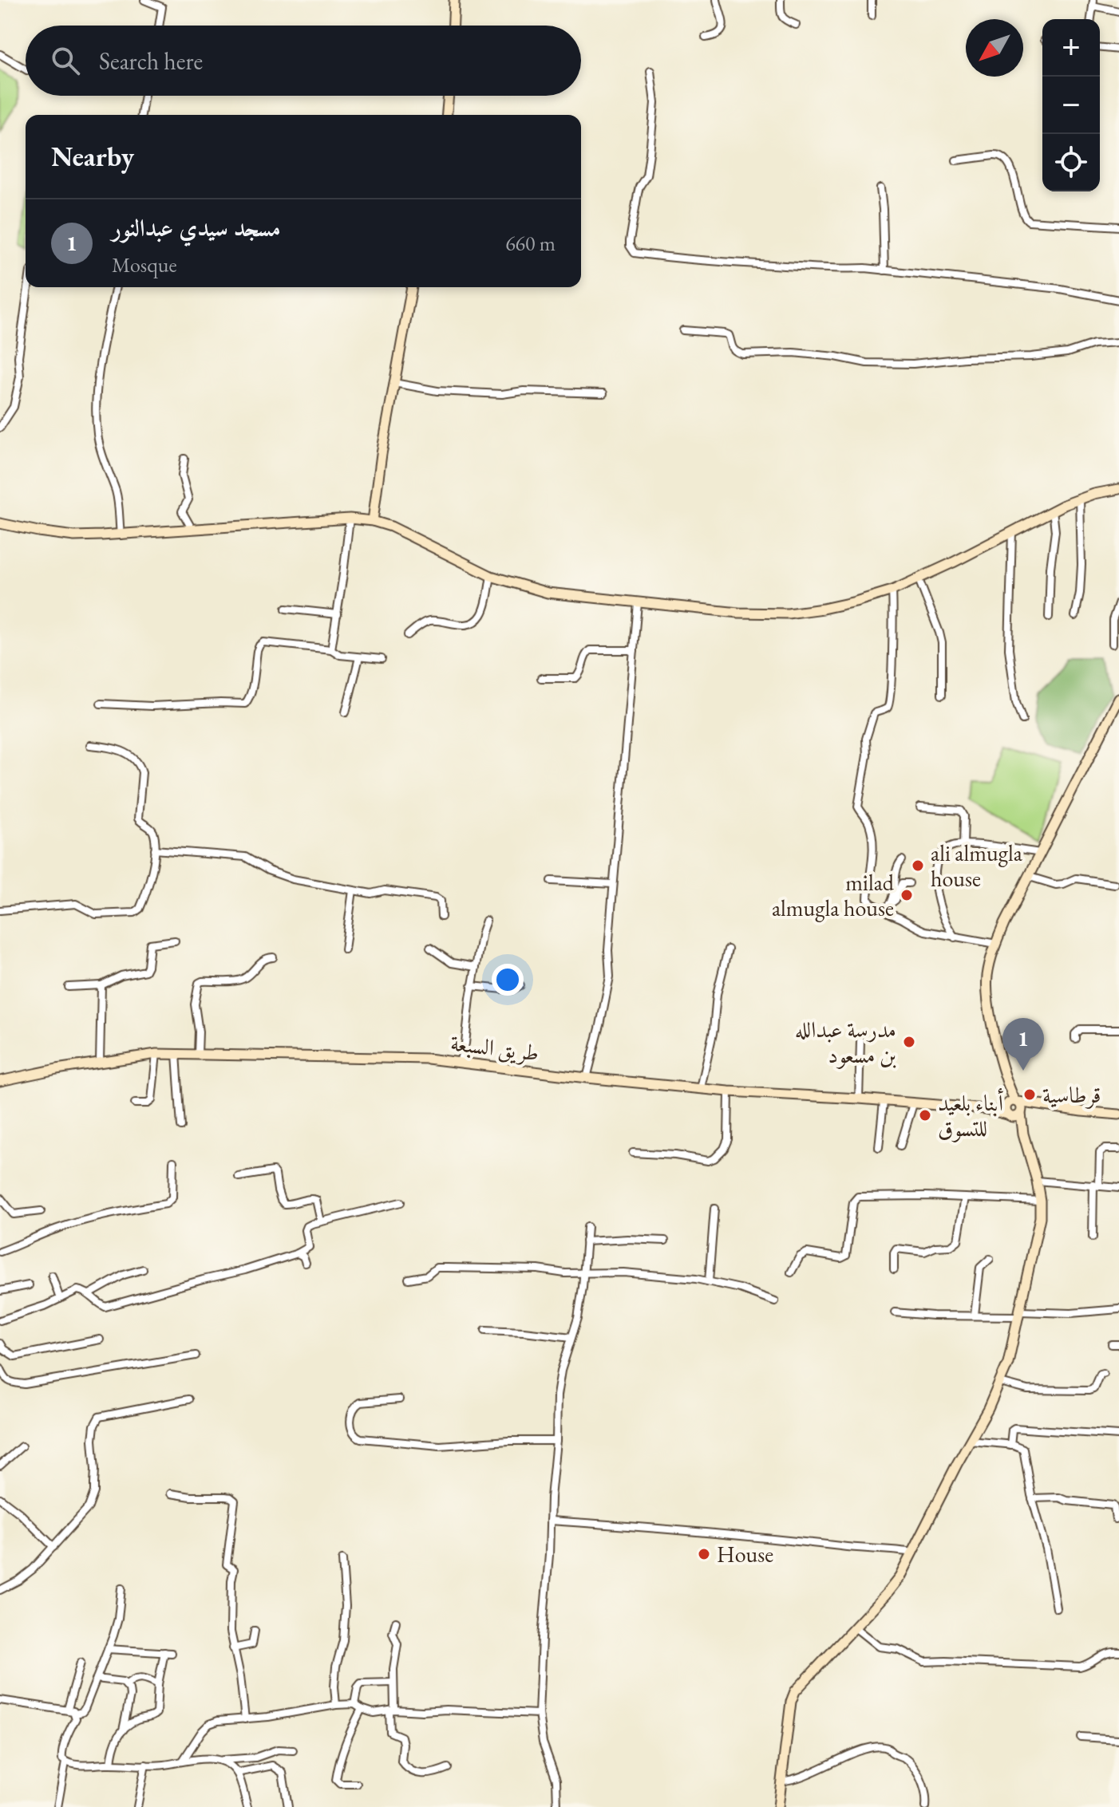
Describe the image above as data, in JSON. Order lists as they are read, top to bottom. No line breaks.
{"streets":{"street":["طريق السبعة"]},"places":["ali almugla house","milad almugla house","مدرسة عبدالله بن مسعود","قرطاسية","أبناء بلعيد للتسوق","House"],"north":"bottom left","page":{"map_buttons":["+","−"],"search":"Search here","heading":"Nearby","list":[{"mark":"1","name":"مسجد سيدي عبدالنور","note":"Mosque","value":"660 m"}],"pins":"1"}}
